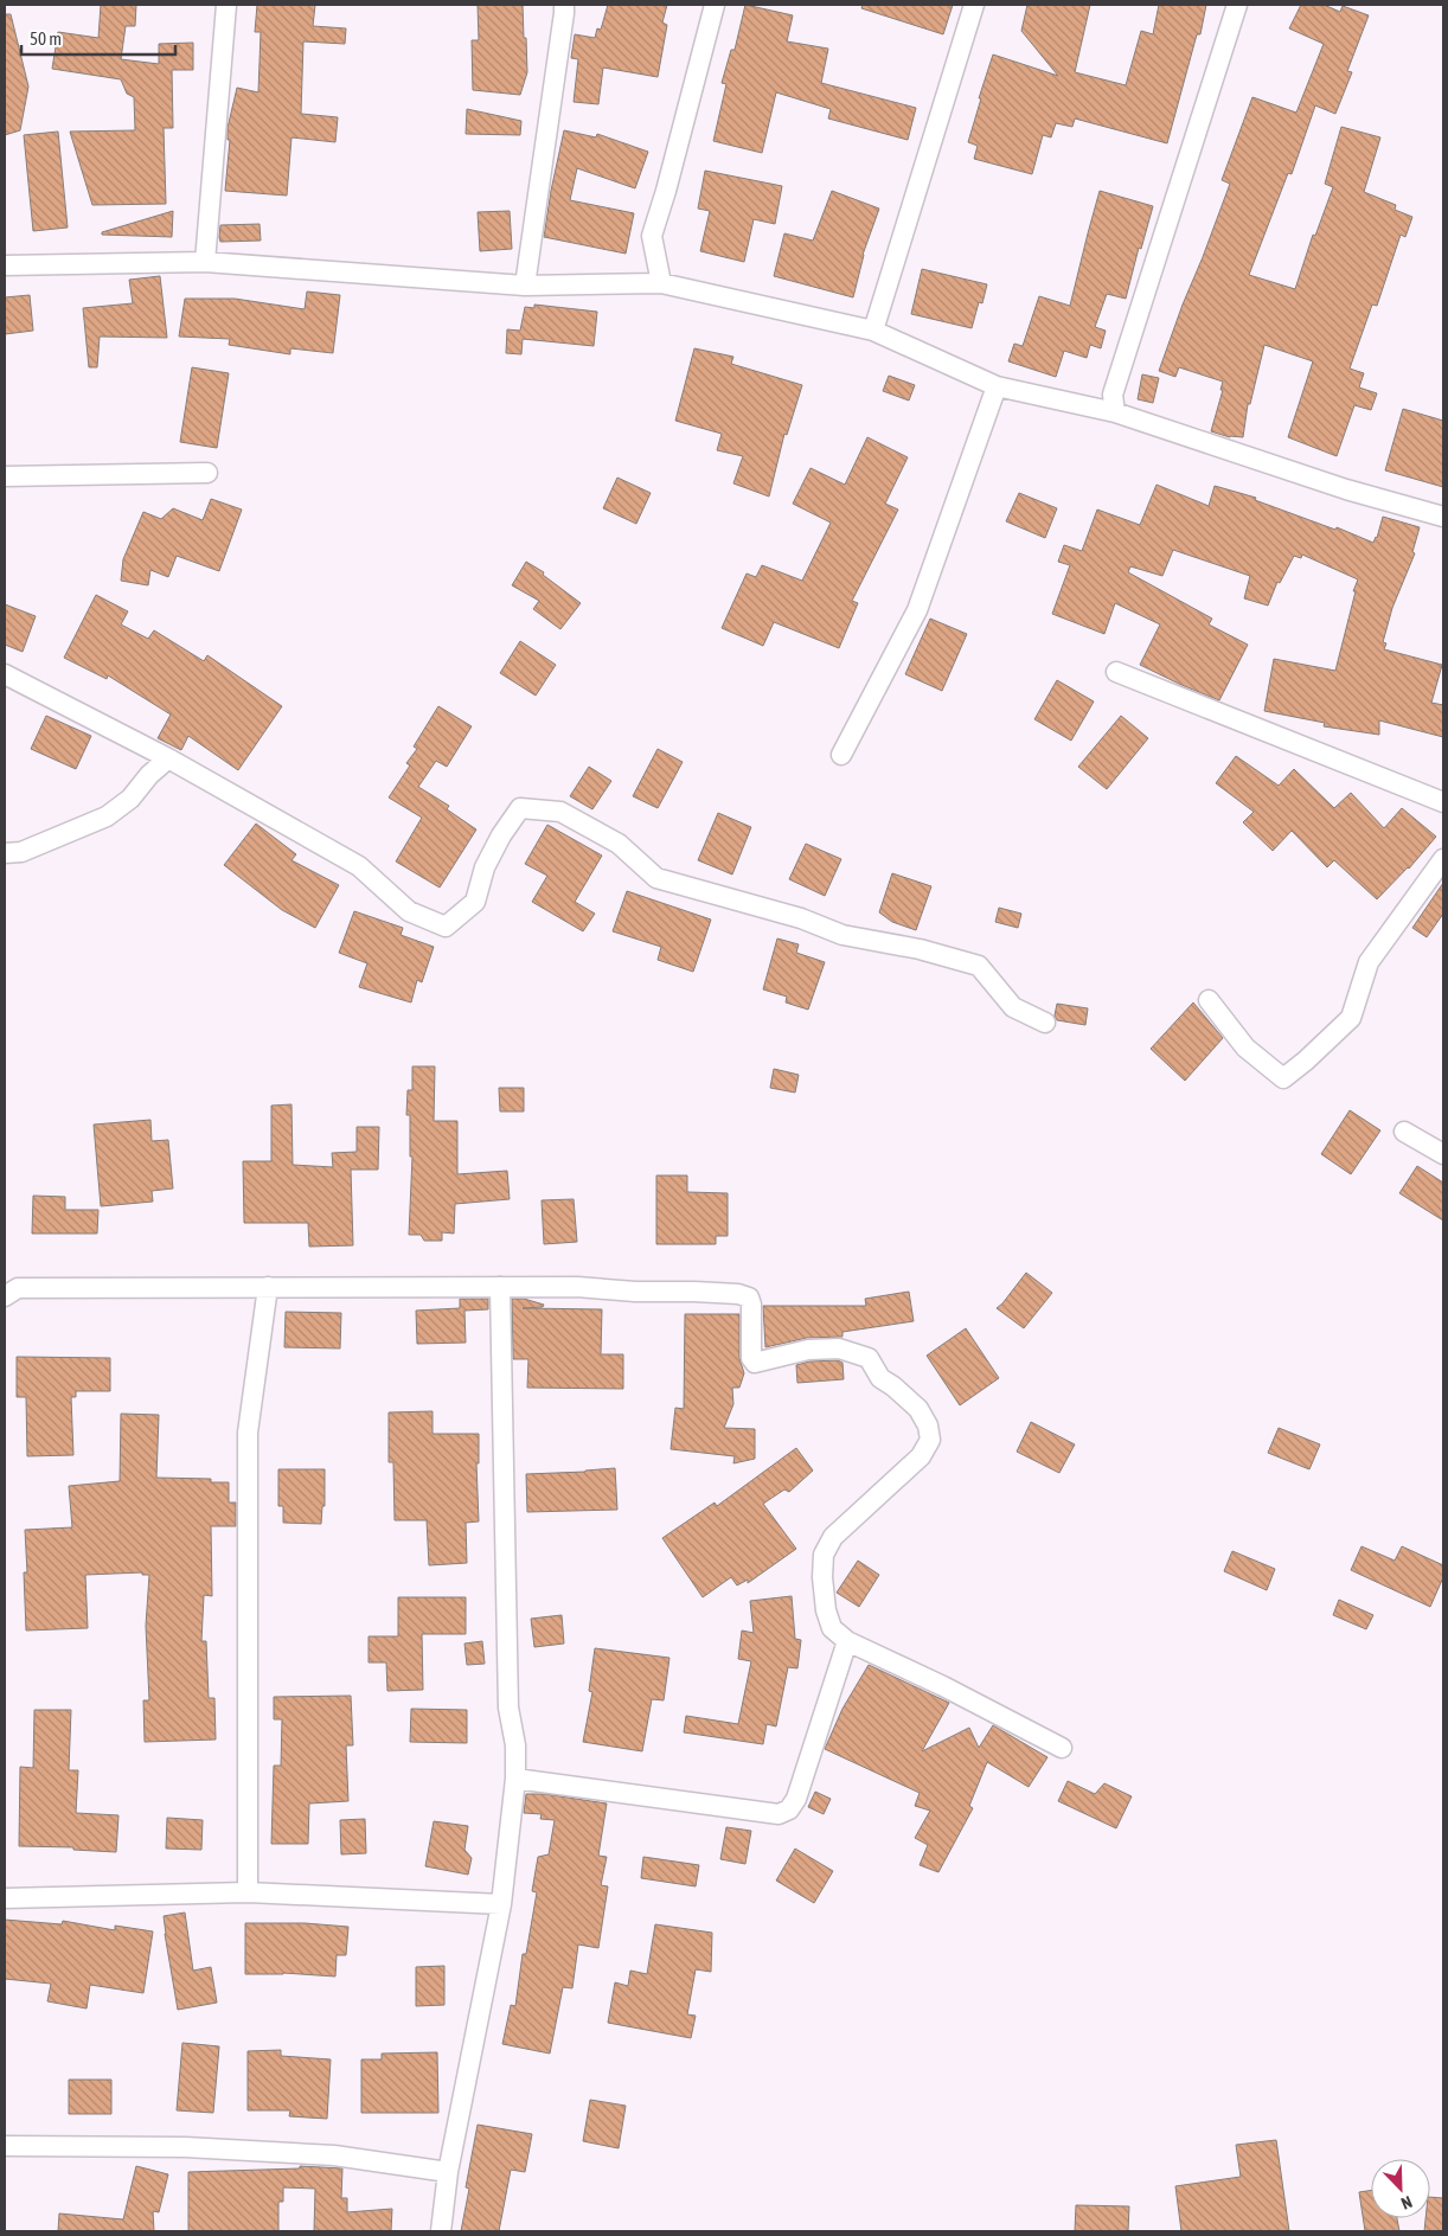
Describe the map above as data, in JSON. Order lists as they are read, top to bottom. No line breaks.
{"scale_bar":"50 m","north":"bottom right"}
